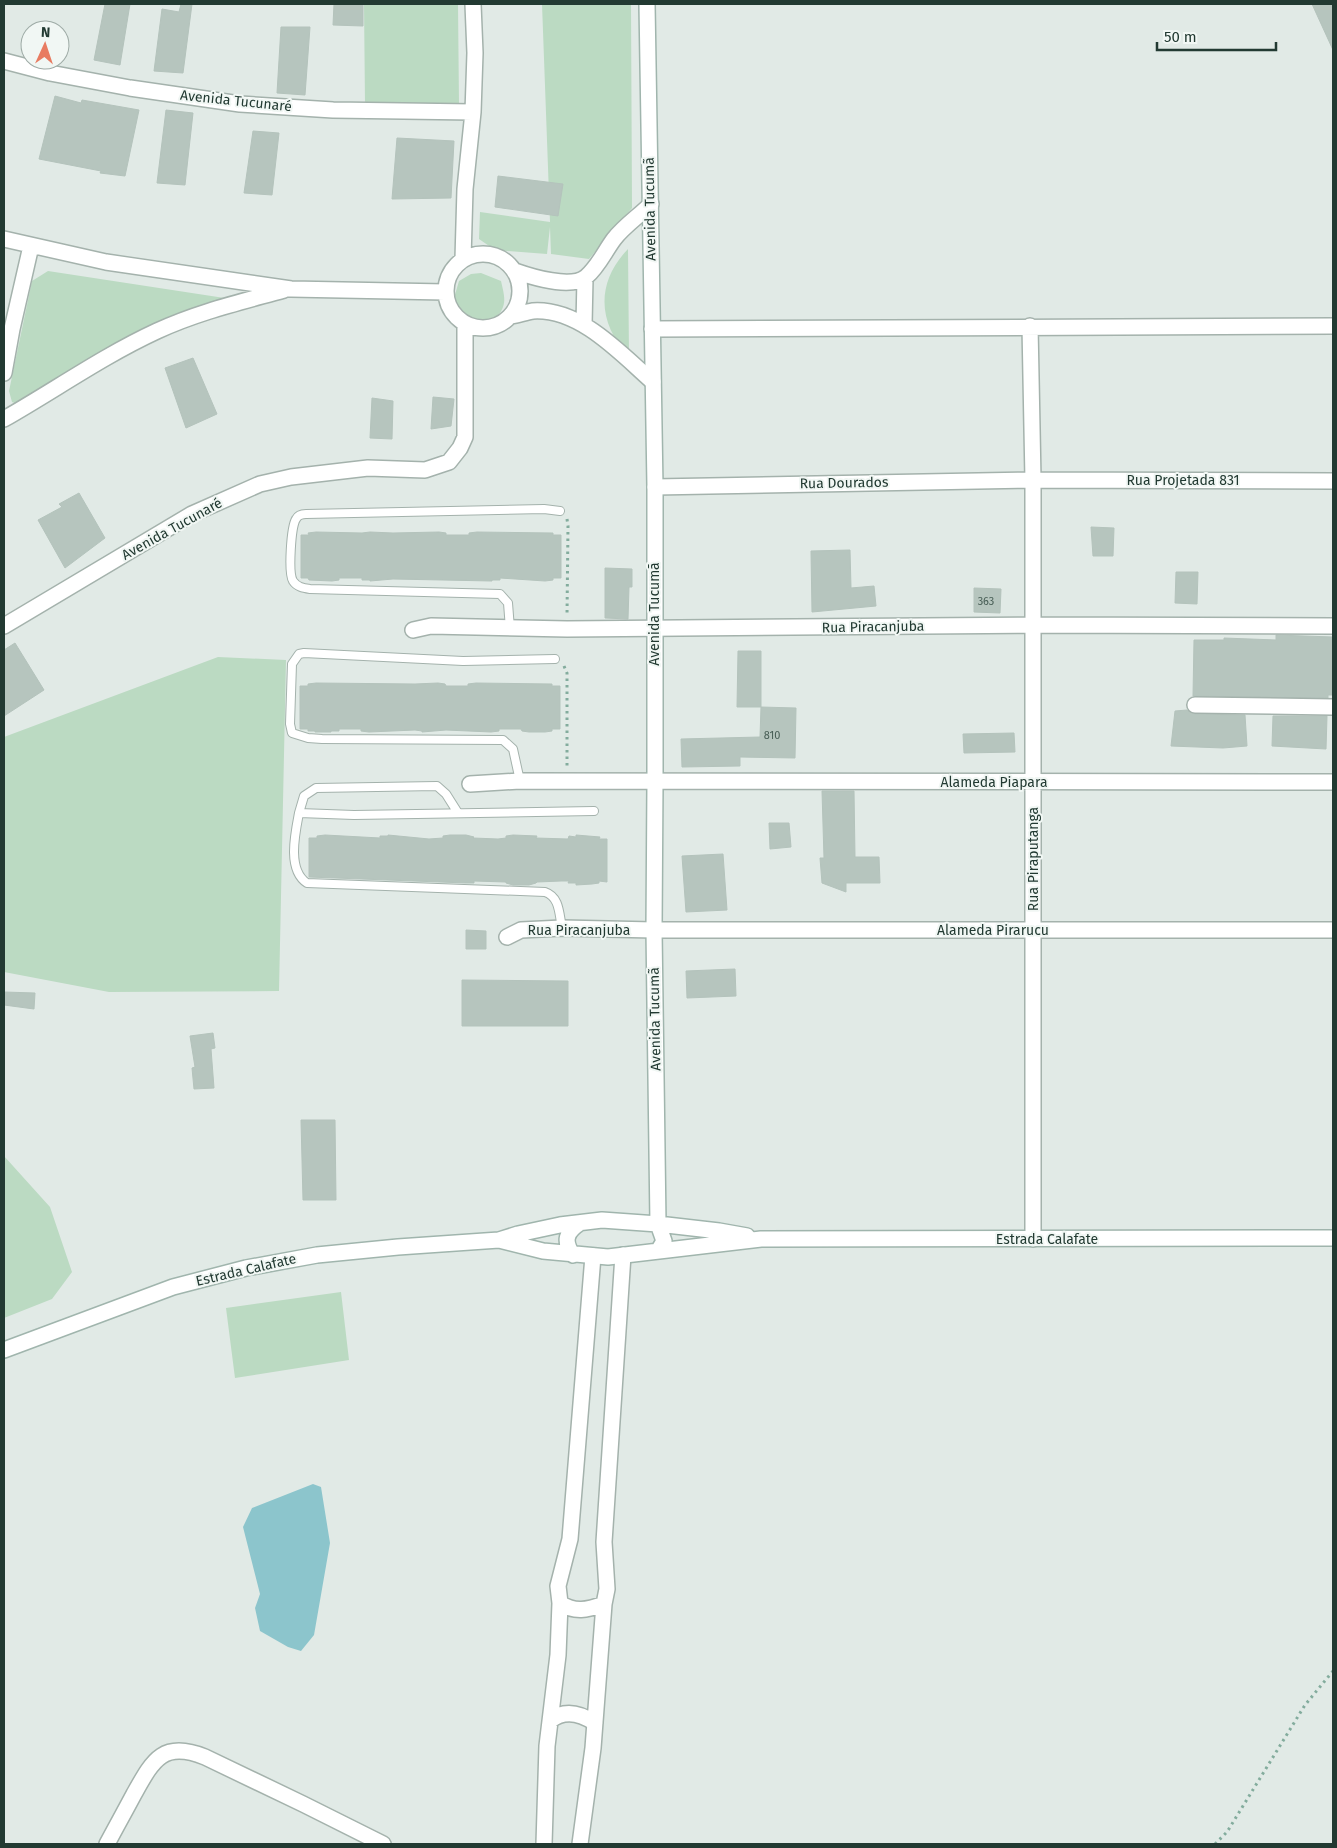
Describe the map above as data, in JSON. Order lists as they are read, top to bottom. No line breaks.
{"streets":{"street":["Avenida Tucunaré","Avenida Tucumã","Rua Projetada 831","Rua Dourados","Rua Piracanjuba","Alameda Piapara","Rua Piraputanga","Alameda Pirarucu","Estrada Calafate"]},"crossings":[["Avenida Tucumã","Rua Dourados"],["Avenida Tucumã","Rua Piracanjuba"],["Avenida Tucumã","Alameda Piapara"],["Avenida Tucumã","Alameda Pirarucu"],["Avenida Tucumã","Estrada Calafate"],["Rua Projetada 831","Rua Dourados"],["Rua Projetada 831","Rua Piraputanga"],["Rua Dourados","Rua Piraputanga"],["Rua Piracanjuba","Rua Piraputanga"],["Rua Piracanjuba","Alameda Pirarucu"],["Alameda Piapara","Rua Piraputanga"],["Rua Piraputanga","Alameda Pirarucu"],["Rua Piraputanga","Estrada Calafate"]],"house_numbers":["363","810"],"scale_bar":"50 m","north":"top"}
